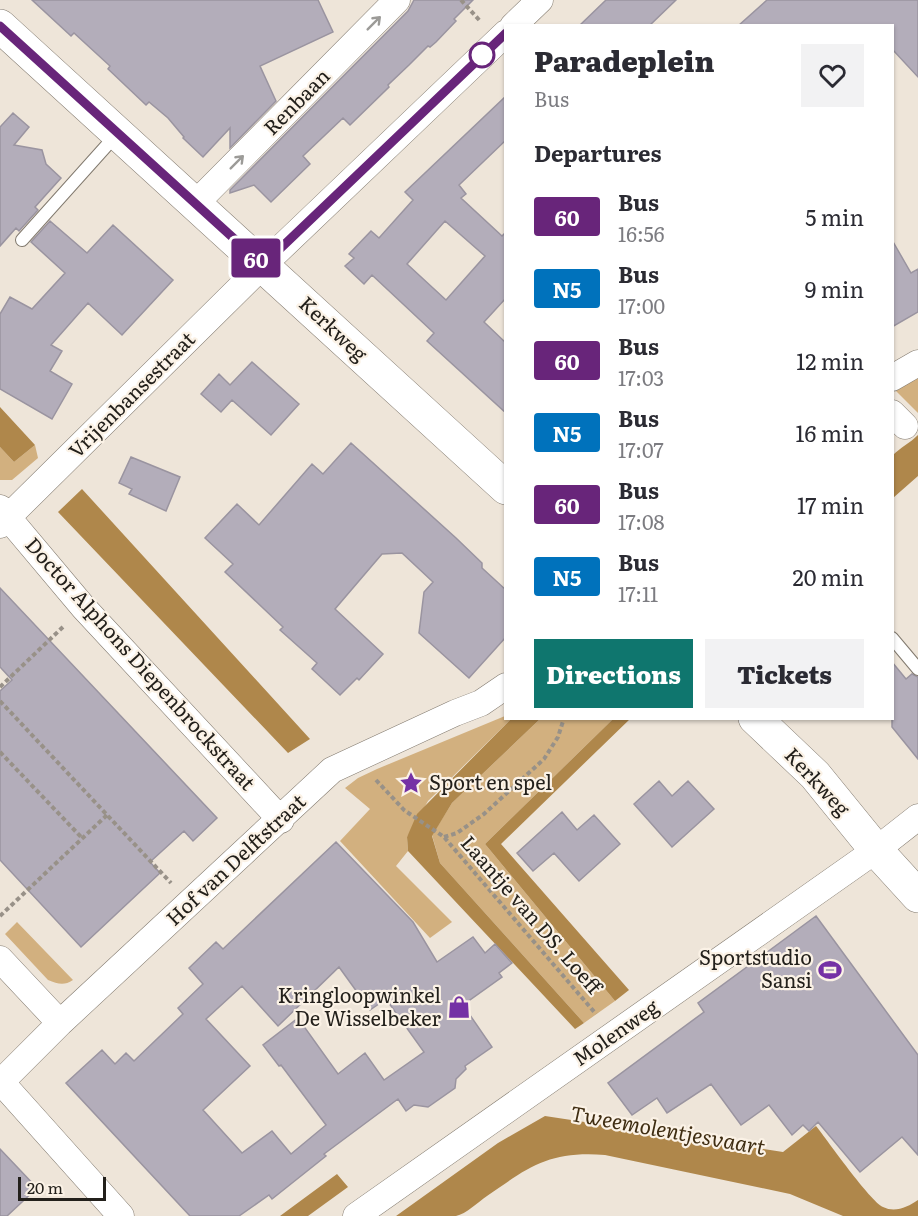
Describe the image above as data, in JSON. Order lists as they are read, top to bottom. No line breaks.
{"streets":{"street":["Renbaan","Kerkweg","Vrijenbansestraat","Doctor Alphons Diepenbrockstraat","Hof van Delftstraat","Molenweg"],"path":["Laantje van DS. Loeff"]},"crossings":[["Renbaan","Kerkweg"],["Kerkweg","Vrijenbansestraat"],["Kerkweg","Molenweg"],["Vrijenbansestraat","Doctor Alphons Diepenbrockstraat"],["Doctor Alphons Diepenbrockstraat","Hof van Delftstraat"],["Laantje van DS. Loeff","Molenweg"]],"one_way":["Renbaan"],"water":["Tweemolentjesvaart"],"places":{"place":["Sport en spel"],"sports":["Sportstudio Sansi"],"shop":["Kringloopwinkel De Wisselbeker"]},"lines":["bus line 60"],"scale_bar":"20 m","page":{"on_map":"60","heading":[["Paradeplein","Bus"],"Departures"],"list":[{"mark":"60","name":"Bus","note":"16:56","value":"5 min"},{"mark":"N5","name":"Bus","note":"17:00","value":"9 min"},{"mark":"60","name":"Bus","note":"17:03","value":"12 min"},{"mark":"N5","name":"Bus","note":"17:07","value":"16 min"},{"mark":"60","name":"Bus","note":"17:08","value":"17 min"},{"mark":"N5","name":"Bus","note":"17:11","value":"20 min"}],"buttons":["Directions","Tickets"],"scale":"20 m"}}
